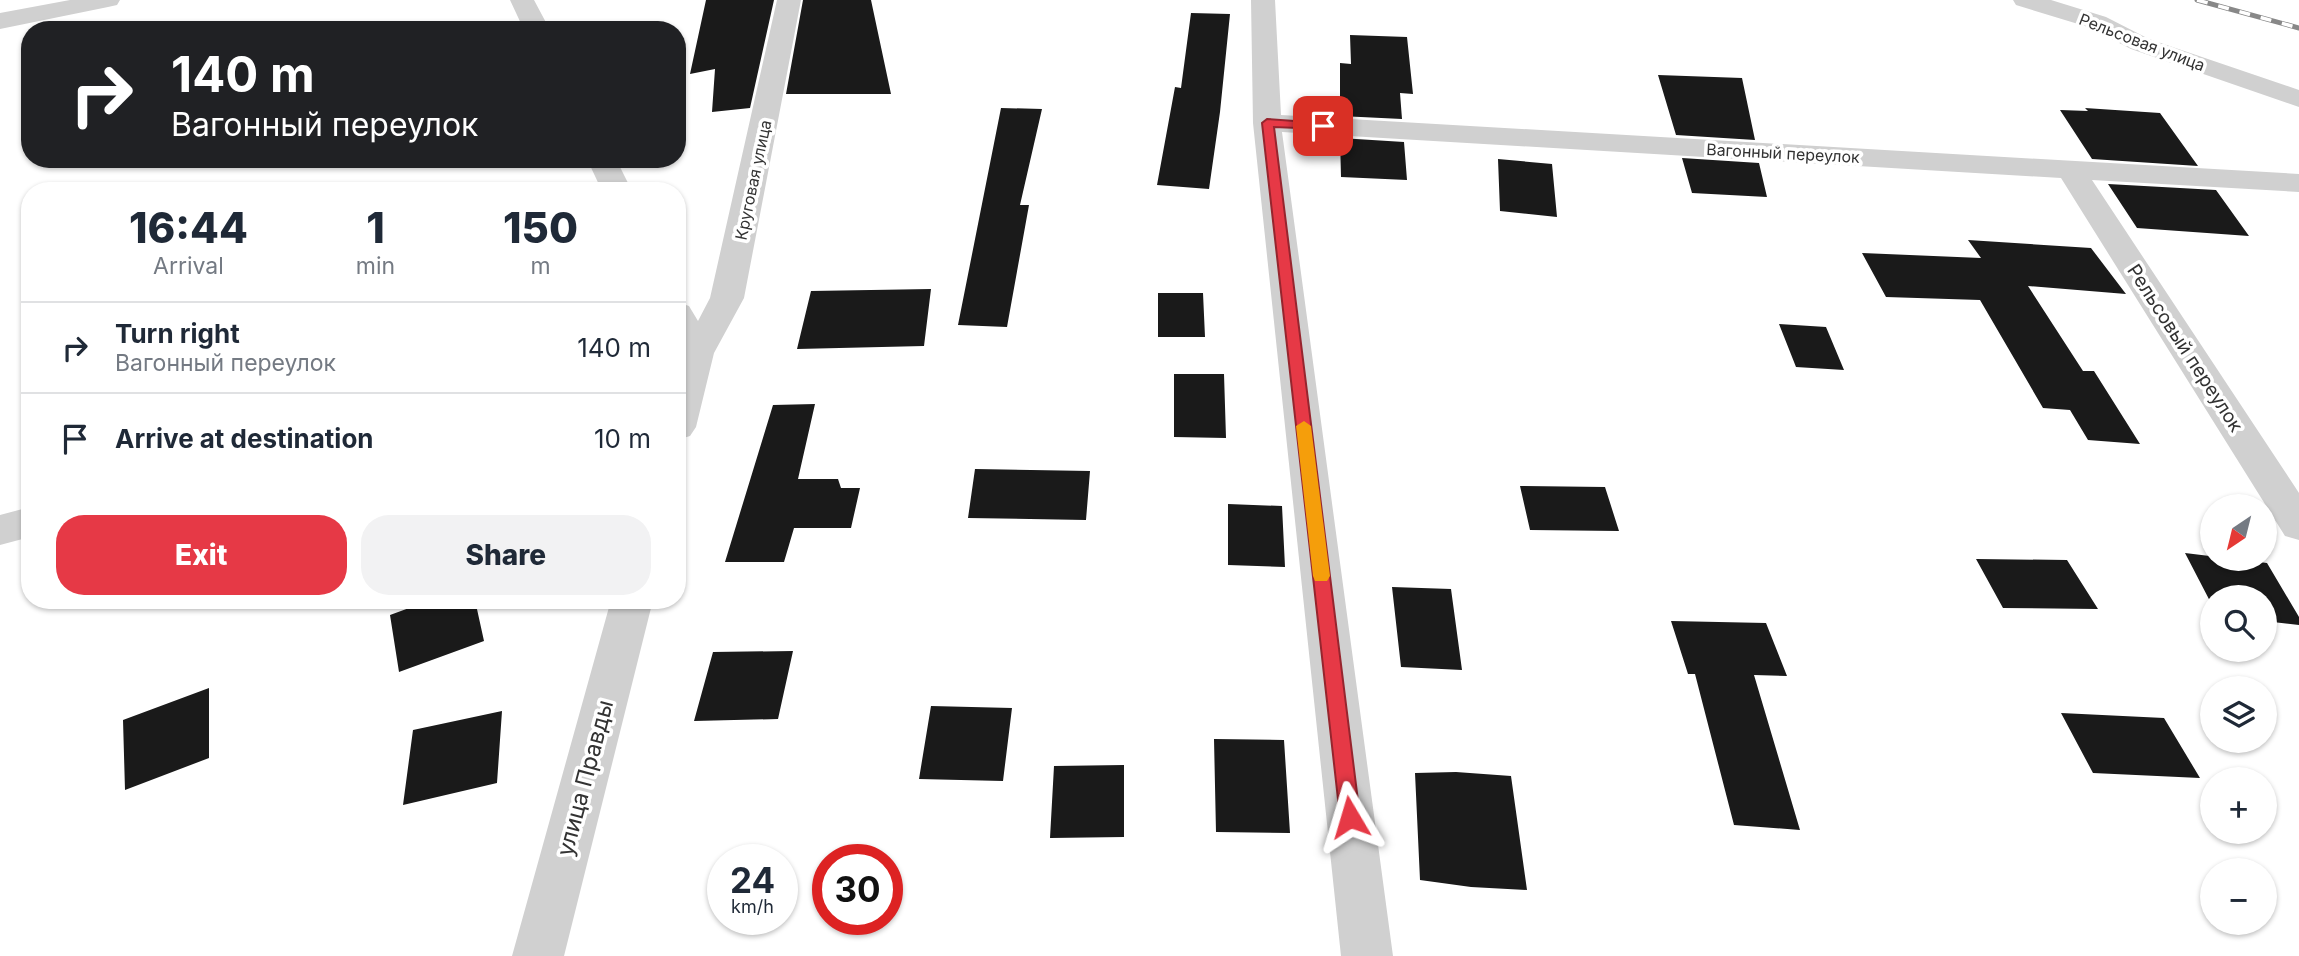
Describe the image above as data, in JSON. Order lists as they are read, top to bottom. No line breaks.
{"streets":{"street":["Рельсовая улица","Вагонный переулок","Круговая улица","Рельсовый переулок","улица Правды"]},"crossings":[["Вагонный переулок","Рельсовый переулок"]],"north":"bottom left","page":{"turn":["140 m","Вагонный переулок"],"eta":["16:44","Arrival","1","min","150","m"],"list":[{"name":"Turn right","note":"Вагонный переулок","value":"140 m"},{"name":"Arrive at destination","value":"10 m"}],"map_buttons":["+","−"],"buttons":["Exit","Share"],"speed":"24 km/h","limit":"30"}}
